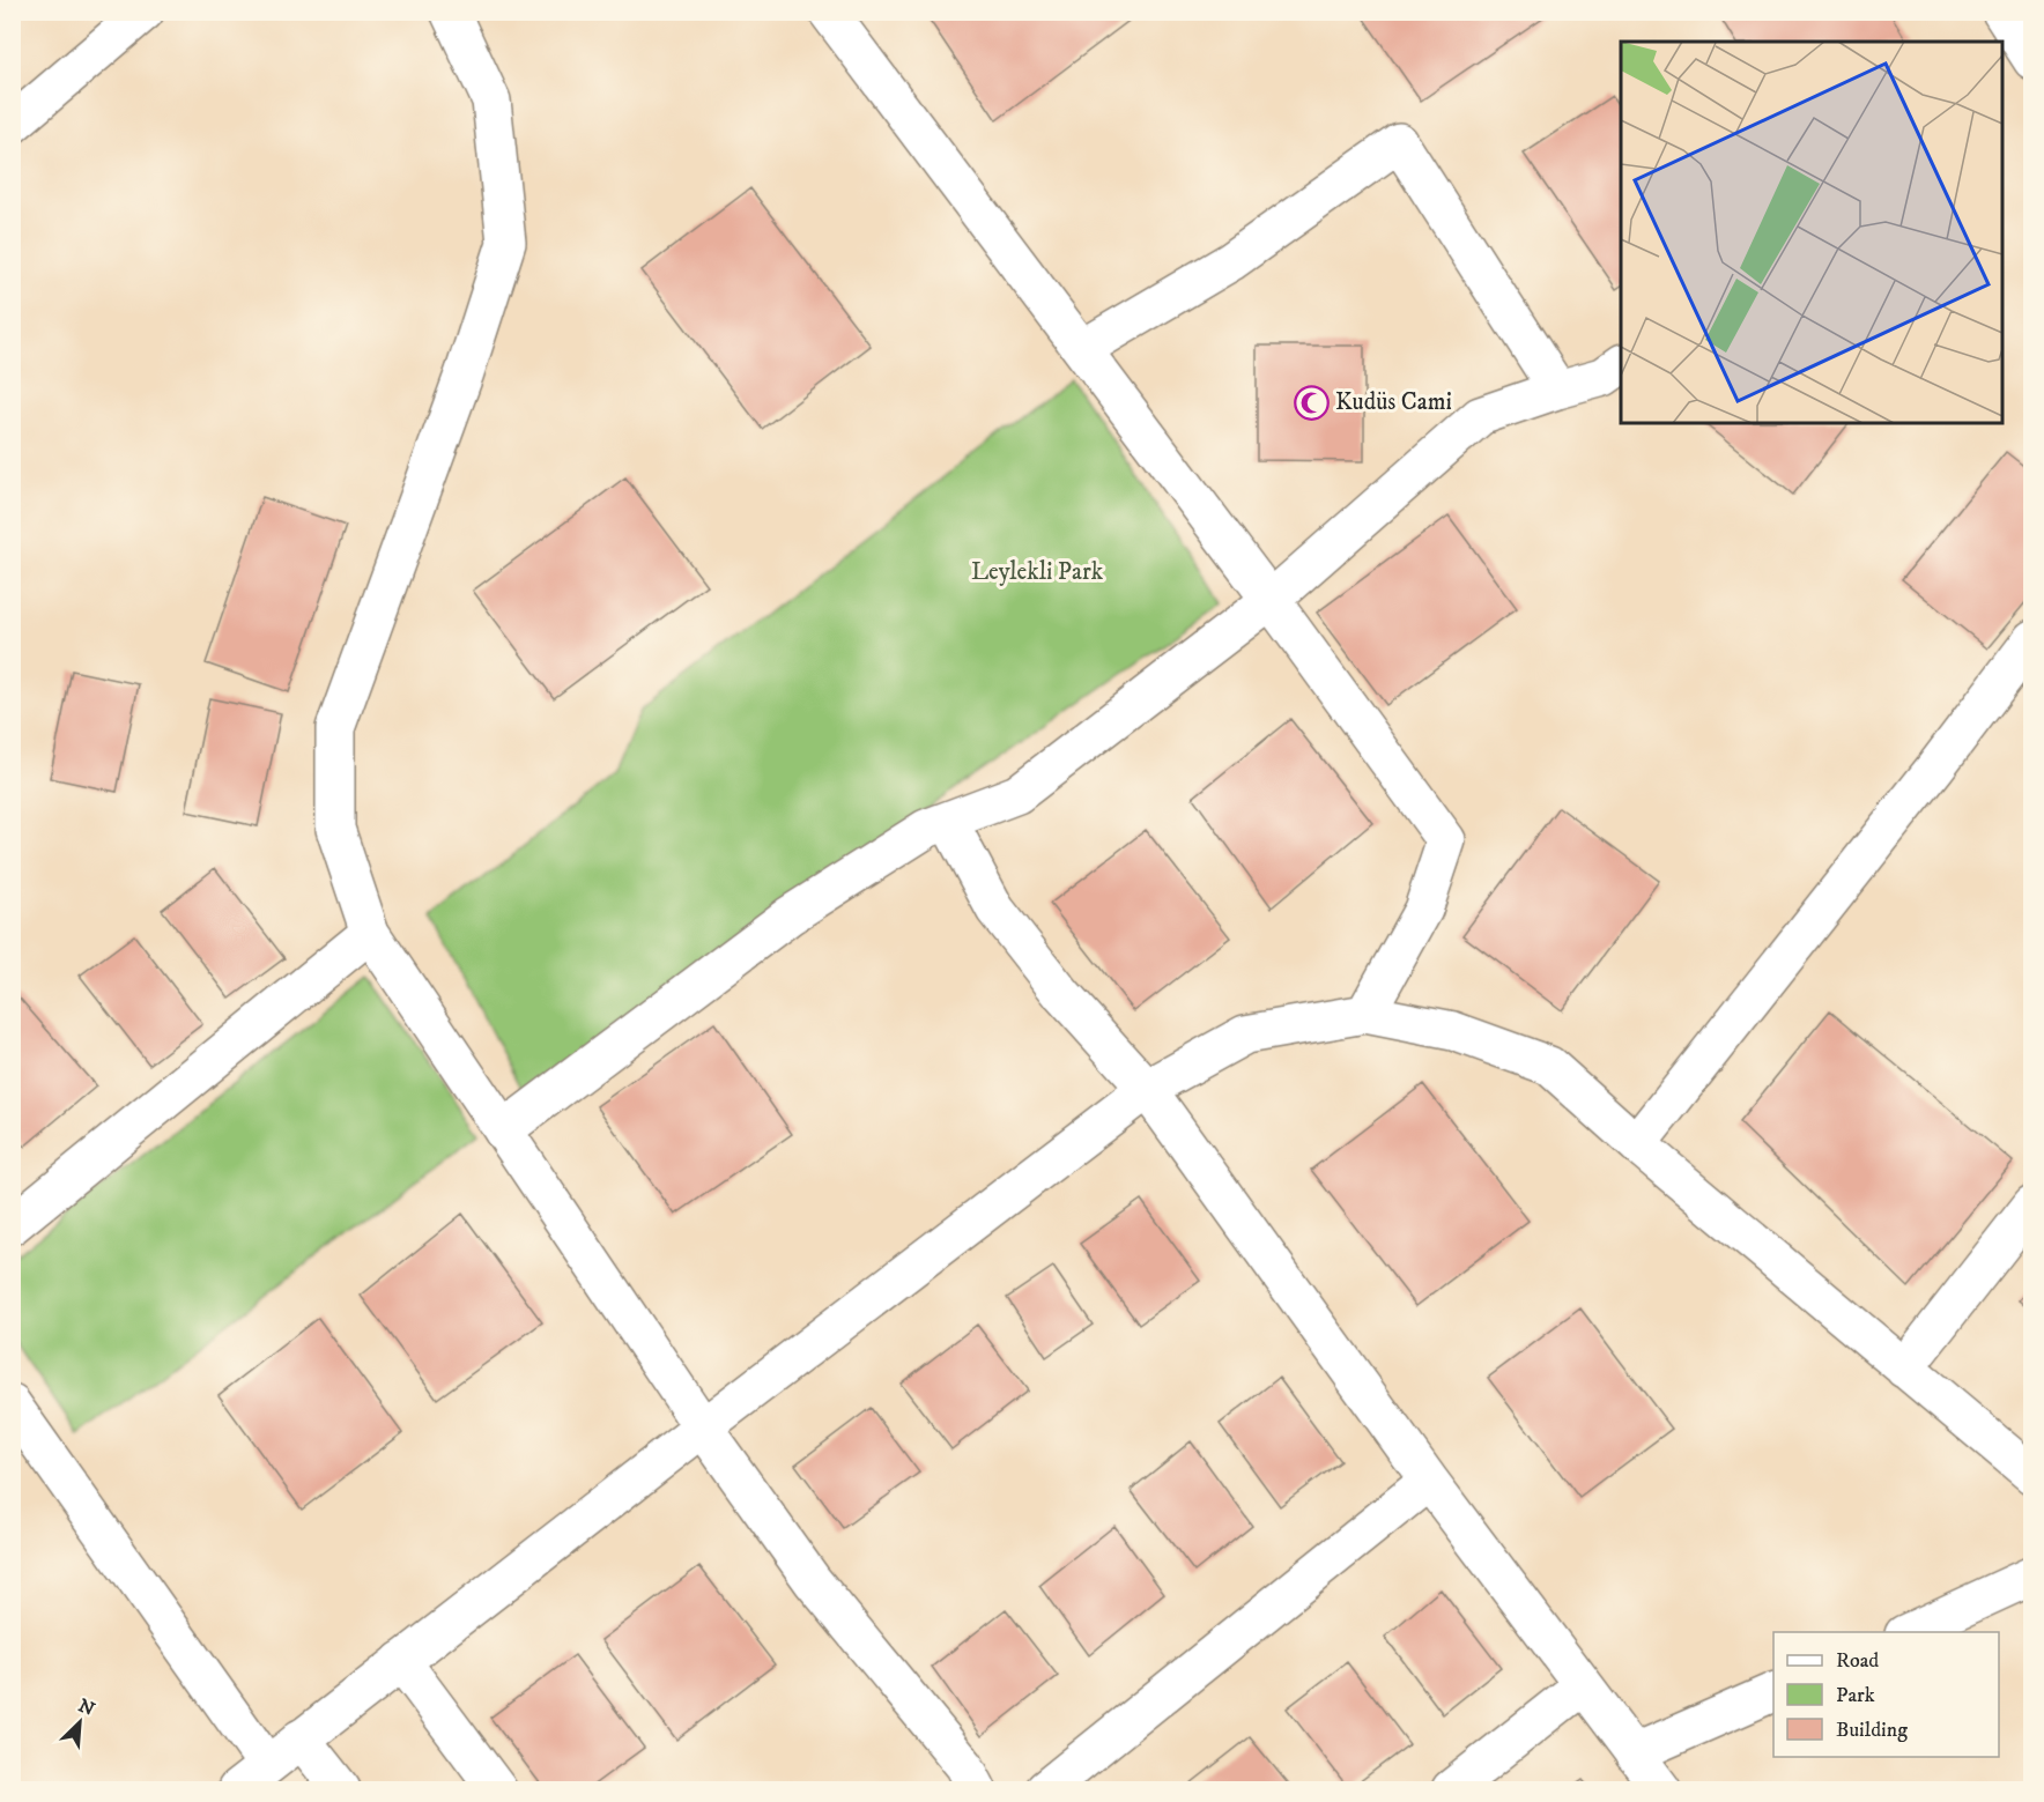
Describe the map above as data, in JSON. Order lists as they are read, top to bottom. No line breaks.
{"parks":["Leylekli Park"],"places":{"mosque":["Kudüs Cami"]},"legend":["Road","Park","Building"],"north":"top right"}
